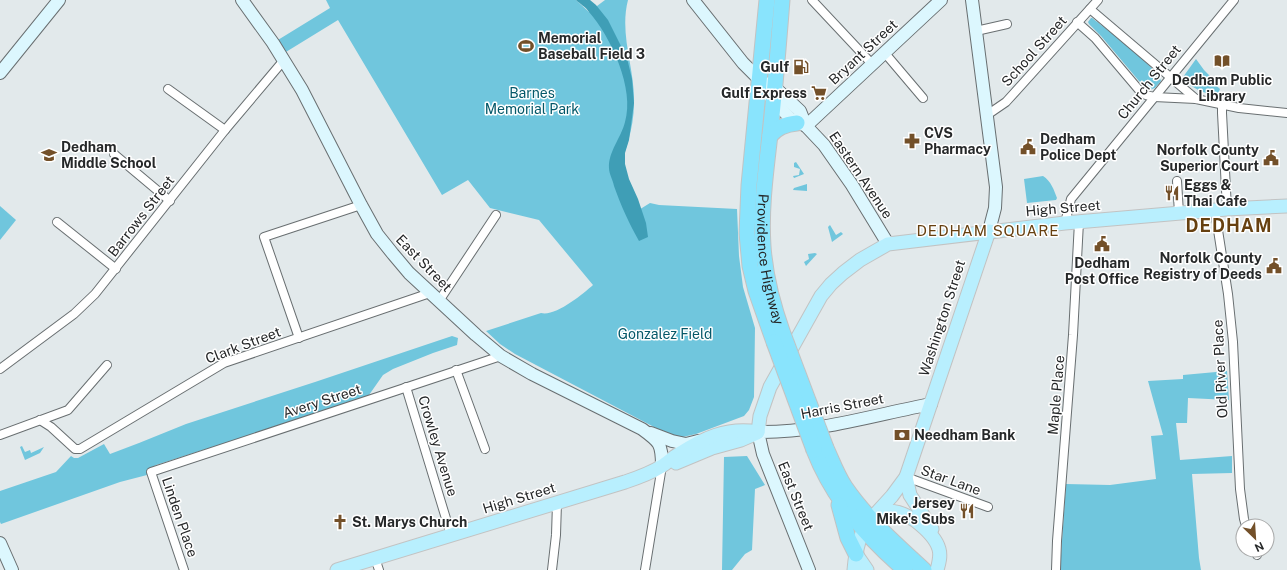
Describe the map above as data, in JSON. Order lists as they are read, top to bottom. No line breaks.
{"streets":{"highway":["Providence Highway"],"main road":["Bryant Street","Eastern Avenue","High Street","East Street","Washington Street","Harris Street"],"street":["School Street","Church Street","Barrows Street","Clark Street","Old River Place","Maple Place","Avery Street","Crowley Avenue","Star Lane","Linden Place"]},"crossings":[["School Street","Washington Street"],["Bryant Street","Eastern Avenue"],["Church Street","High Street"],["Eastern Avenue","High Street"],["Eastern Avenue","Providence Highway"],["High Street","East Street"],["High Street","Washington Street"],["High Street","Old River Place"],["High Street","Maple Place"],["High Street","Harris Street"],["High Street","Crowley Avenue"],["Barrows Street","East Street"],["Providence Highway","Washington Street"],["East Street","Clark Street"],["East Street","Avery Street"],["East Street","Harris Street"],["Washington Street","Harris Street"],["Washington Street","Star Lane"],["Avery Street","Crowley Avenue"],["Avery Street","Linden Place"]],"districts":["DEDHAM","DEDHAM SQUARE"],"parks":["Barnes Memorial Park","Gonzalez Field"],"places":{"sports":["Memorial Baseball Field 3"],"library":["Dedham Public Library"],"fuel station":["Gulf"],"supermarket":["Gulf Express"],"pharmacy":["CVS Pharmacy"],"public building":["Dedham Police Dept","Norfolk County Superior Court","Dedham Post Office","Norfolk County Registry of Deeds"],"school or university":["Dedham Middle School"],"restaurant":["Eggs & Thai Cafe","Jersey Mike's Subs"],"bank":["Needham Bank"],"church":["St. Marys Church"]},"north":"bottom right"}
